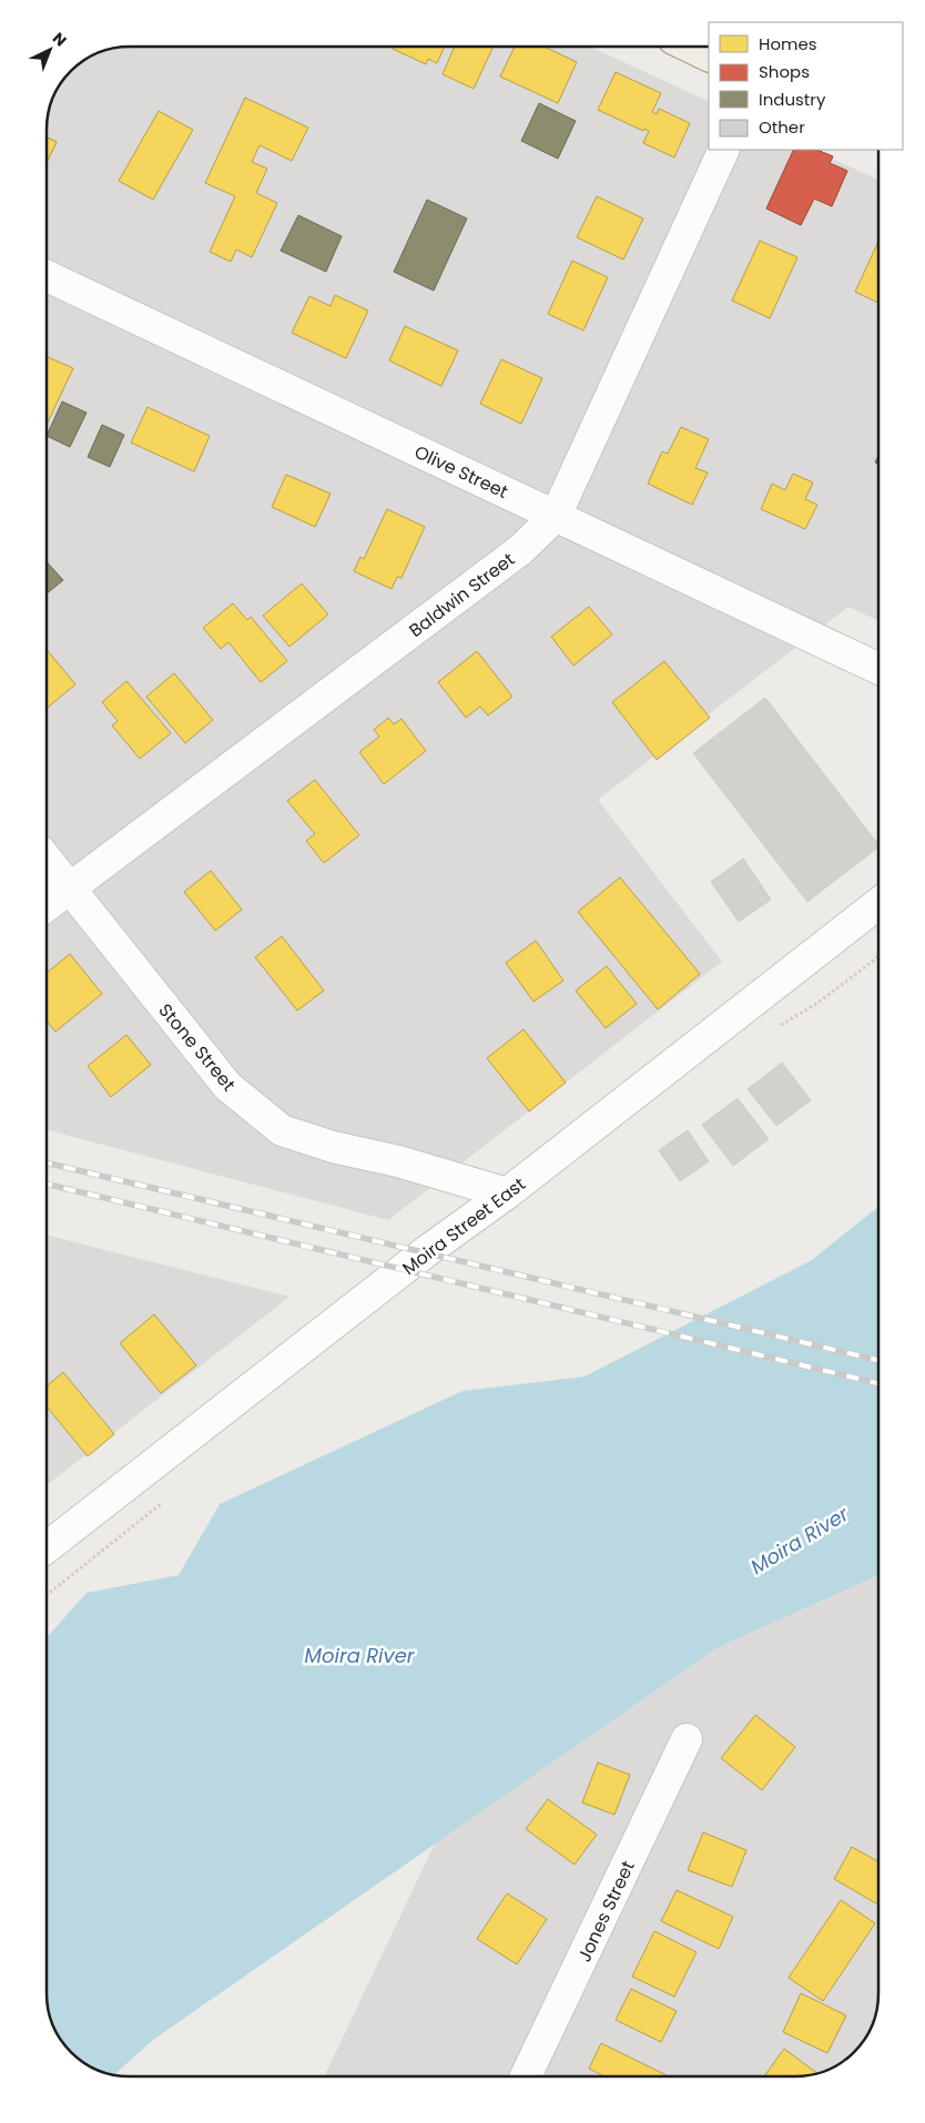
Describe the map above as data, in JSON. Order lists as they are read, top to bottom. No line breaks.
{"streets":{"street":["Olive Street","Baldwin Street","Stone Street","Moira Street East","Jones Street"]},"crossings":[["Olive Street","Baldwin Street"],["Baldwin Street","Stone Street"],["Stone Street","Moira Street East"]],"water":["Moira River"],"legend":["Homes","Shops","Industry","Other"],"north":"top right"}
